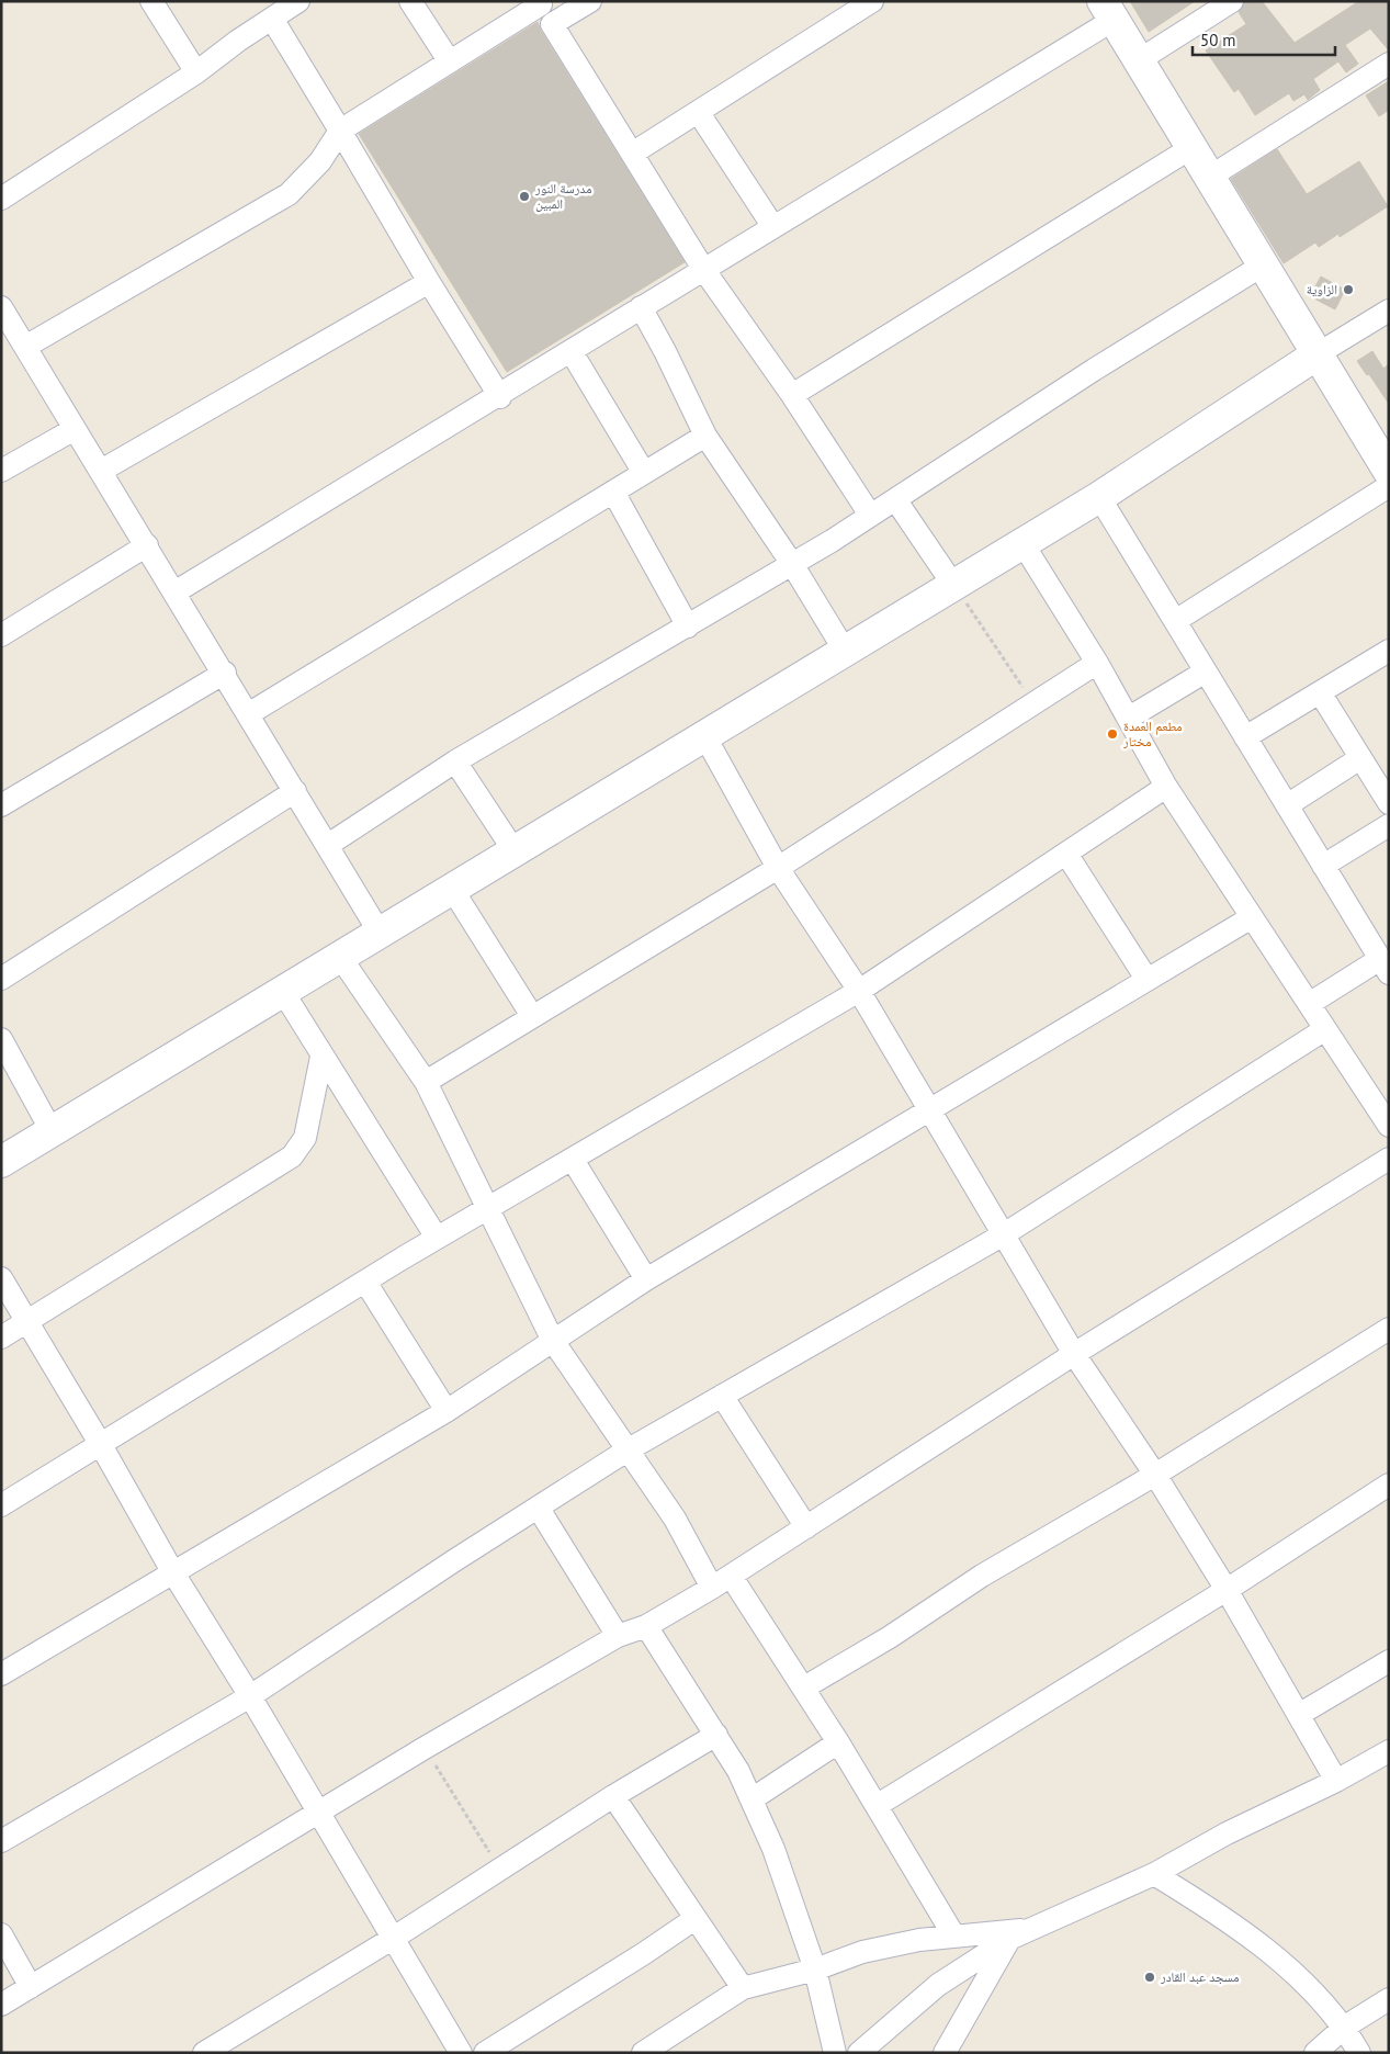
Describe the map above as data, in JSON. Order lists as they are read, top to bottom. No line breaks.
{"places":["مدرسة النور المبين","الزاوية","مطعم العمدة مختار","مسجد عبد القادر"],"scale_bar":"50 m"}
